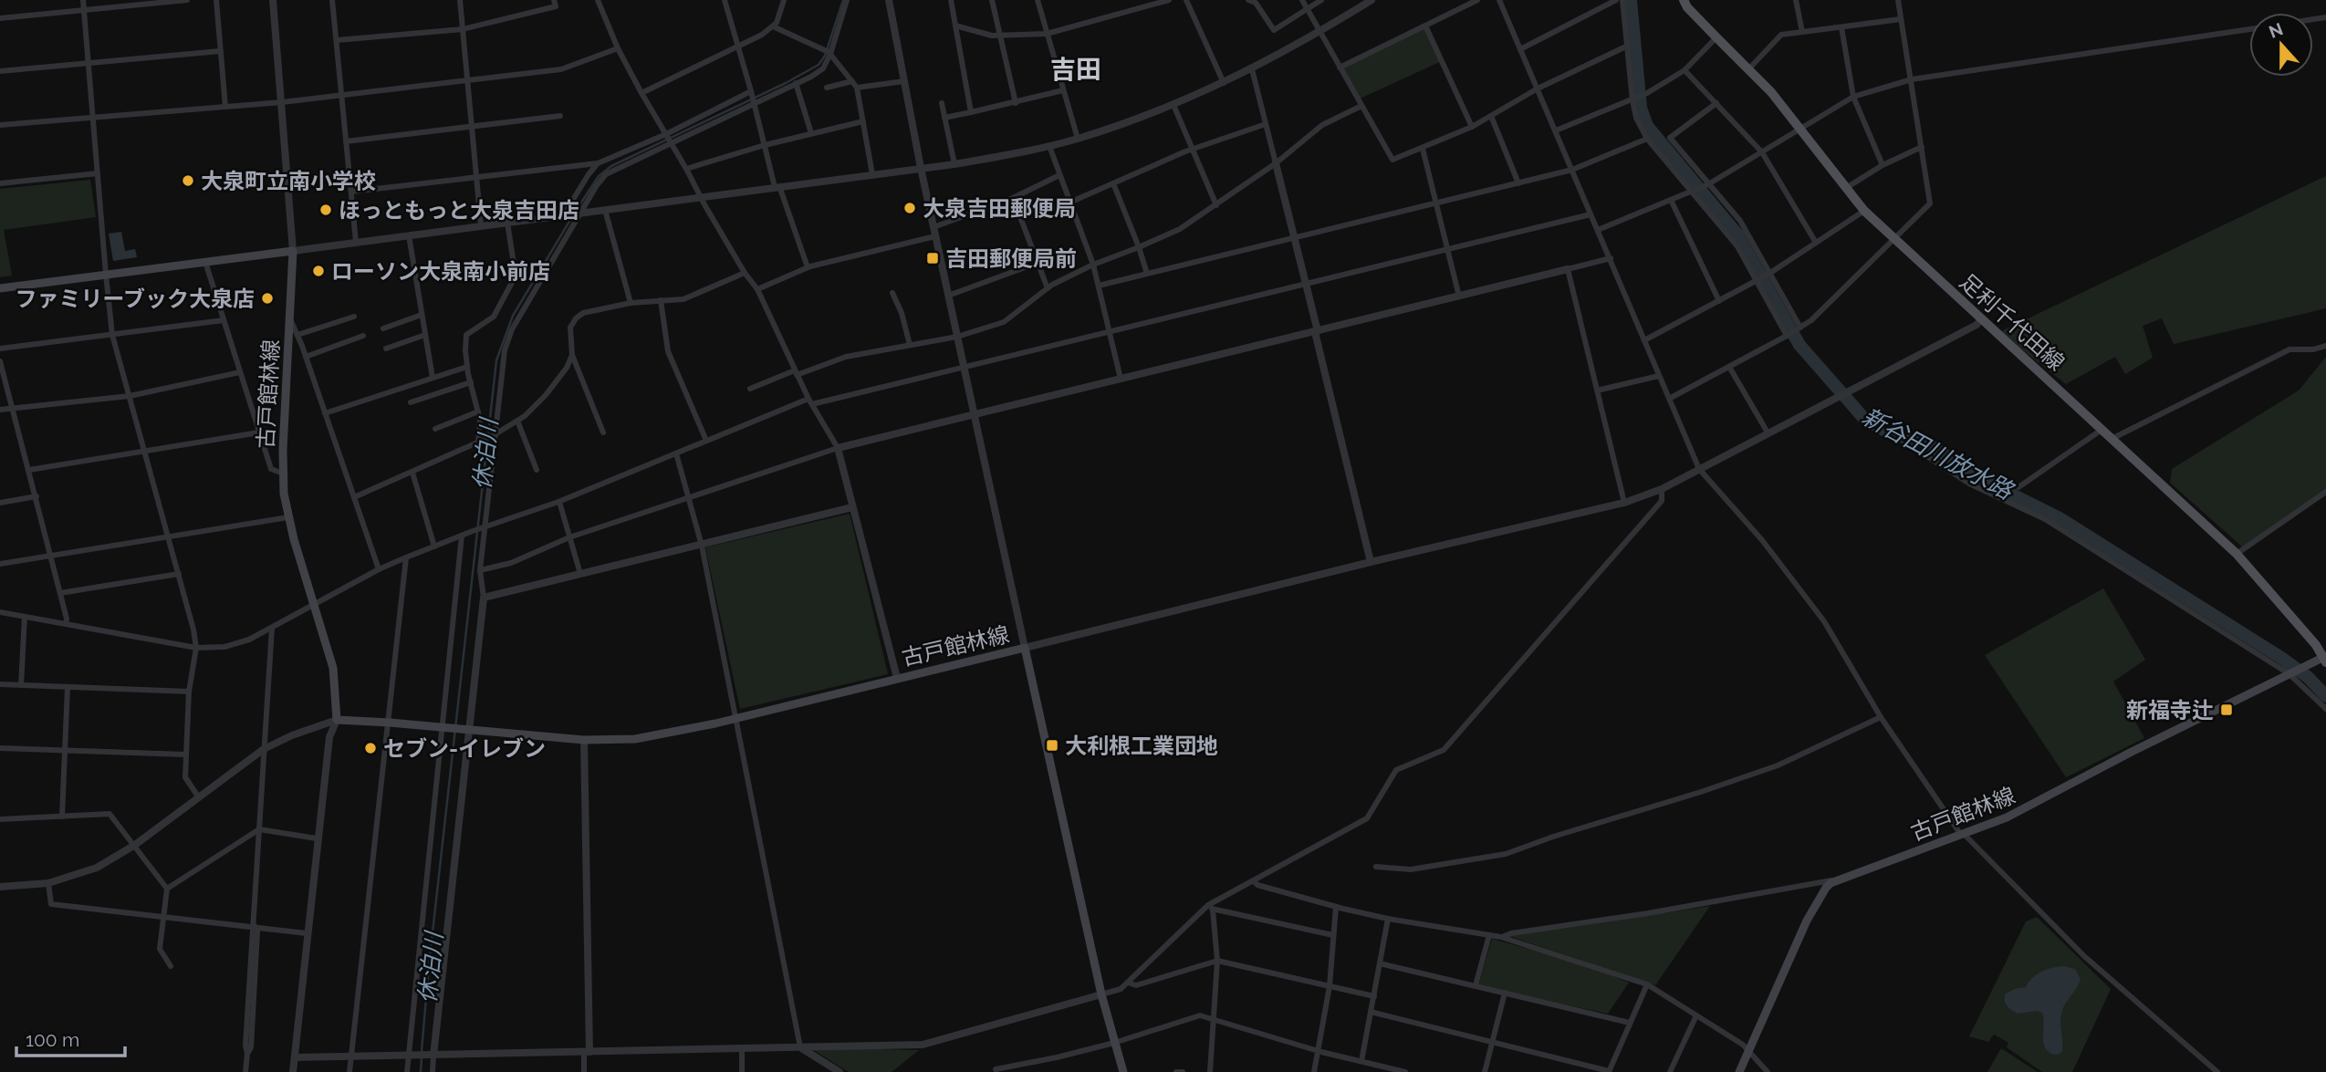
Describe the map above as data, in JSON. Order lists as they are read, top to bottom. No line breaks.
{"streets":{"main road":["足利千代田線","古戸館林線"]},"crossings":[["足利千代田線","古戸館林線"]],"districts":["吉田"],"water":["新谷田川放水路","休泊川"],"places":{"other":["大泉町立南小学校","大泉吉田郵便局","ほっともっと大泉吉田店","ローソン大泉南小前店","ファミリーブック大泉店","セブン-イレブン"],"transit":["吉田郵便局前","新福寺辻","大利根工業団地"]},"scale_bar":"100 m","north":"top"}
